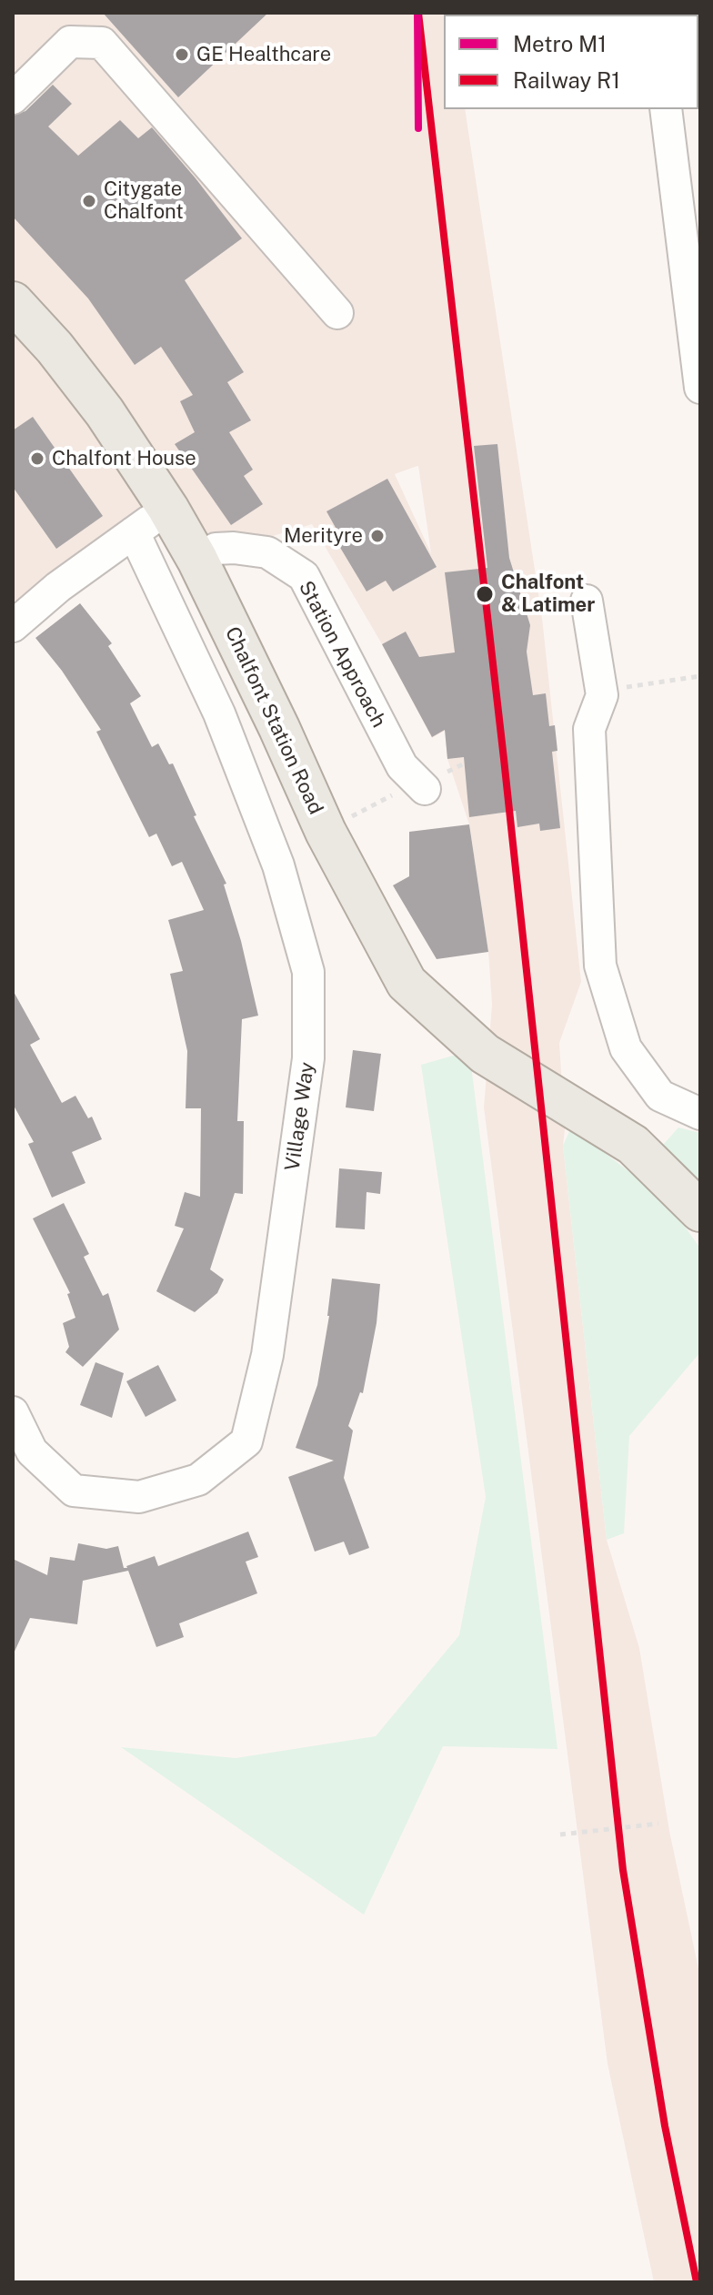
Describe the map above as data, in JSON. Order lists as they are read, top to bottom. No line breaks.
{"streets":{"main road":["Chalfont Station Road"],"street":["Station Approach","Village Way"]},"crossings":[["Station Approach","Chalfont Station Road"]],"places":["GE Healthcare","Citygate Chalfont","Chalfont House","Merityre","Chalfont & Latimer"],"lines":["metro line M1","rail line R1"],"legend":["Metro M1","Railway R1"]}
